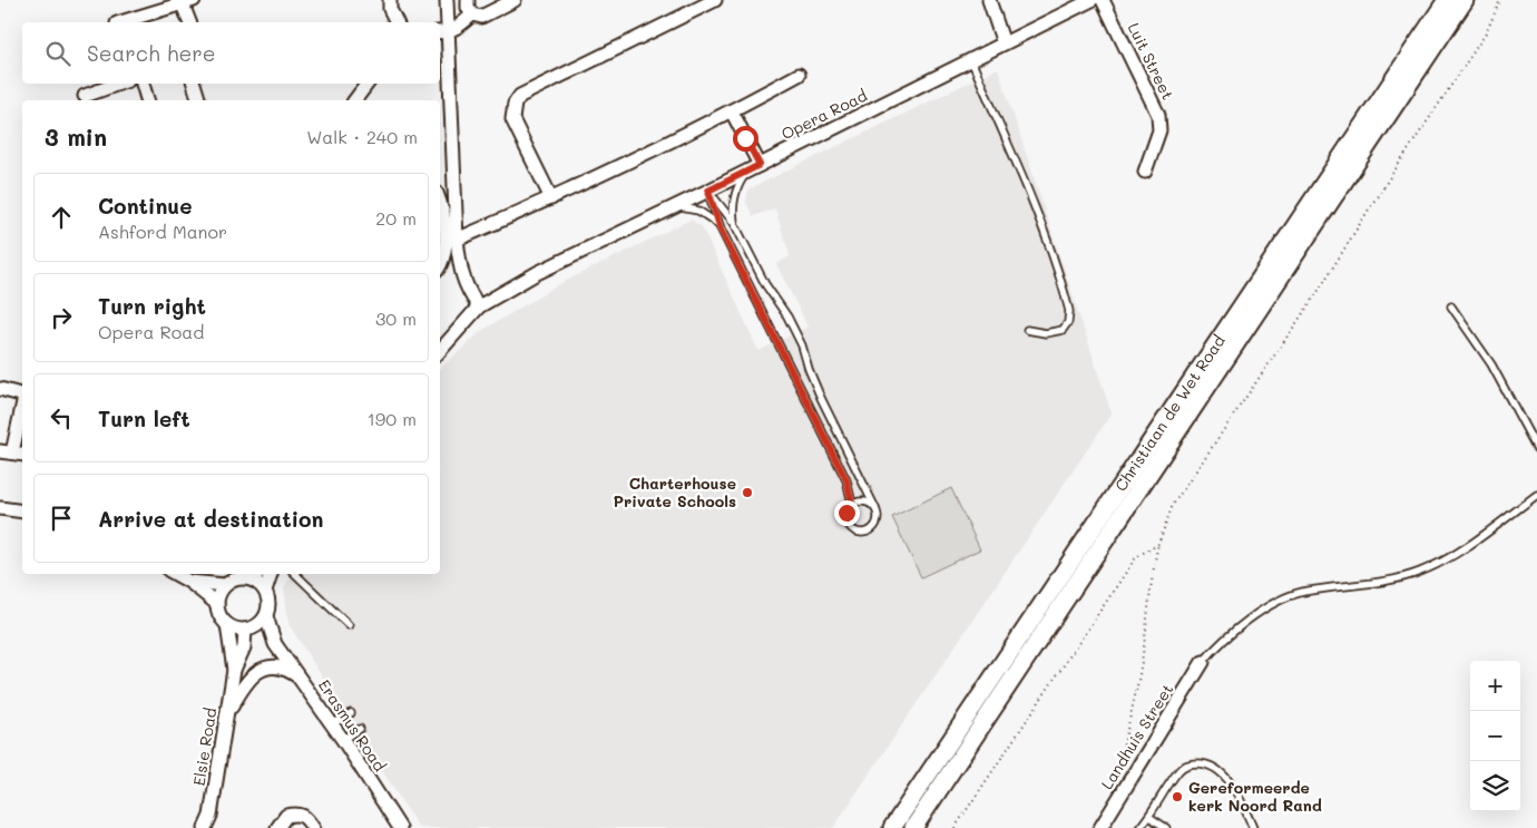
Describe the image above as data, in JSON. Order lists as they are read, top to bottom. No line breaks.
{"streets":{"main road":["Christiaan de Wet Road"],"street":["Luit Street","Opera Road","Erasmus Road","Landhuis Street","Elsie Road"]},"crossings":[["Erasmus Road","Elsie Road"]],"places":["Charterhouse Private Schools","Gereformeerde kerk Noord Rand"],"page":{"search":"Search here","heading":["3 min","Walk · 240 m"],"list":[["Continue","Ashford Manor","20 m"],["Turn right","Opera Road","30 m"],["Turn left","190 m"],"Arrive at destination"],"map_buttons":["+","−"]}}
